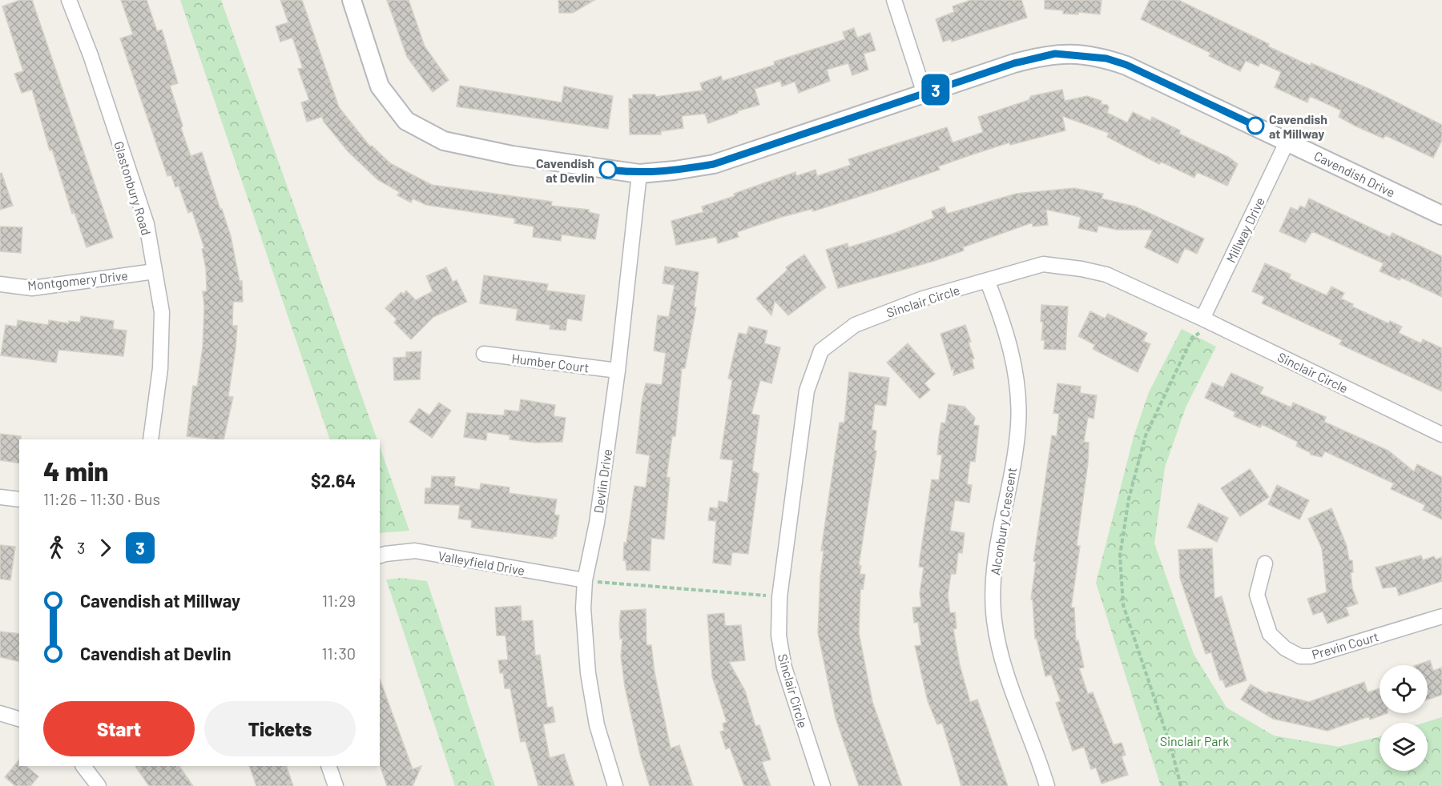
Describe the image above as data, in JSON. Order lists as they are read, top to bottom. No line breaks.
{"streets":{"street":["Cavendish Drive","Glastonbury Road","Millway Drive","Montgomery Drive","Sinclair Circle","Humber Court","Devlin Drive","Alconbury Crescent","Valleyfield Drive","Previn Court"]},"crossings":[["Cavendish Drive","Millway Drive"],["Cavendish Drive","Devlin Drive"],["Glastonbury Road","Montgomery Drive"],["Millway Drive","Sinclair Circle"],["Sinclair Circle","Alconbury Crescent"],["Humber Court","Devlin Drive"],["Devlin Drive","Valleyfield Drive"]],"parks":["Sinclair Park"],"places":["Cavendish at Millway","Cavendish at Devlin"],"lines":["bus line 3"],"page":{"on_map":"3","heading":["4 min","11:26 – 11:30 · Bus","$2.64"],"legs":["3","3"],"list":[{"name":"Cavendish at Millway","value":"11:29"},{"name":"Cavendish at Devlin","value":"11:30"}],"buttons":["Start","Tickets"]}}
